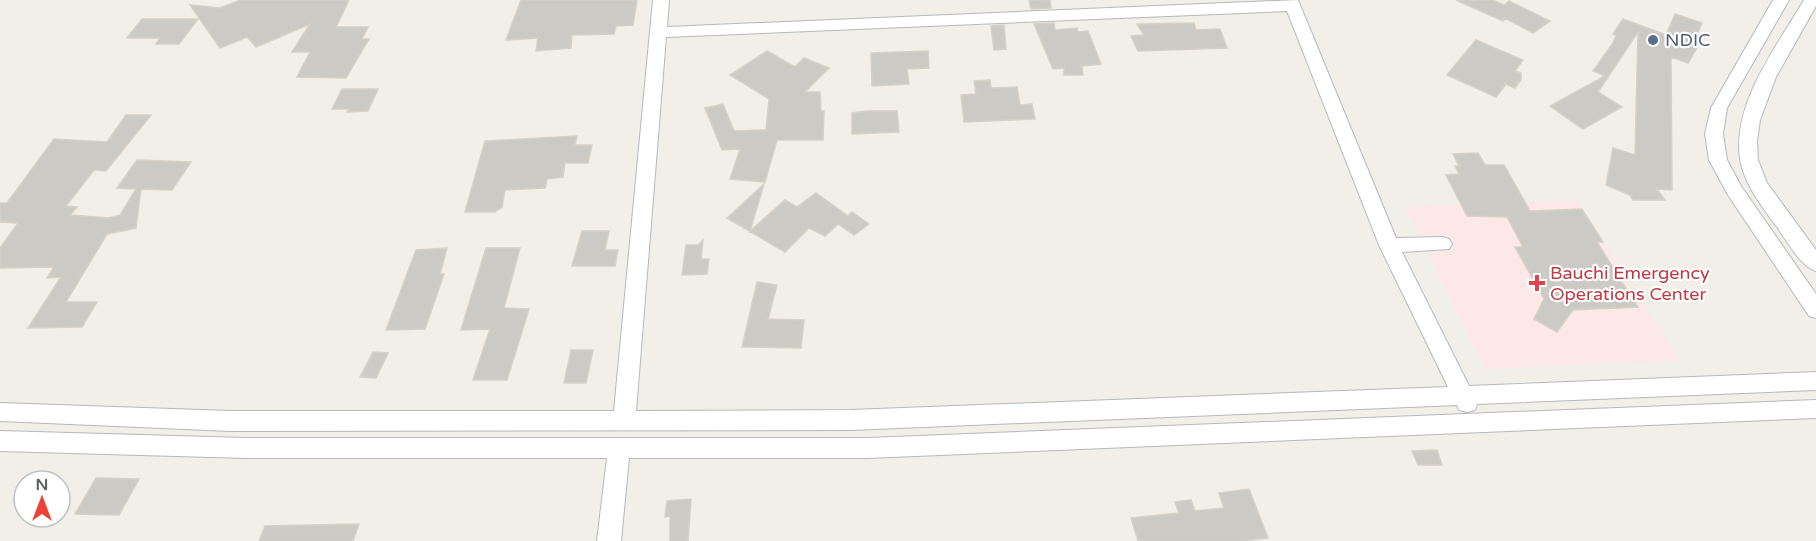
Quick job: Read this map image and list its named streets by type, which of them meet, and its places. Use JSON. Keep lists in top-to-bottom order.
{
  "places": {
    "other": ["NDIC"],
    "health": ["Bauchi Emergency Operations Center"]
  },
  "north": "top"
}
